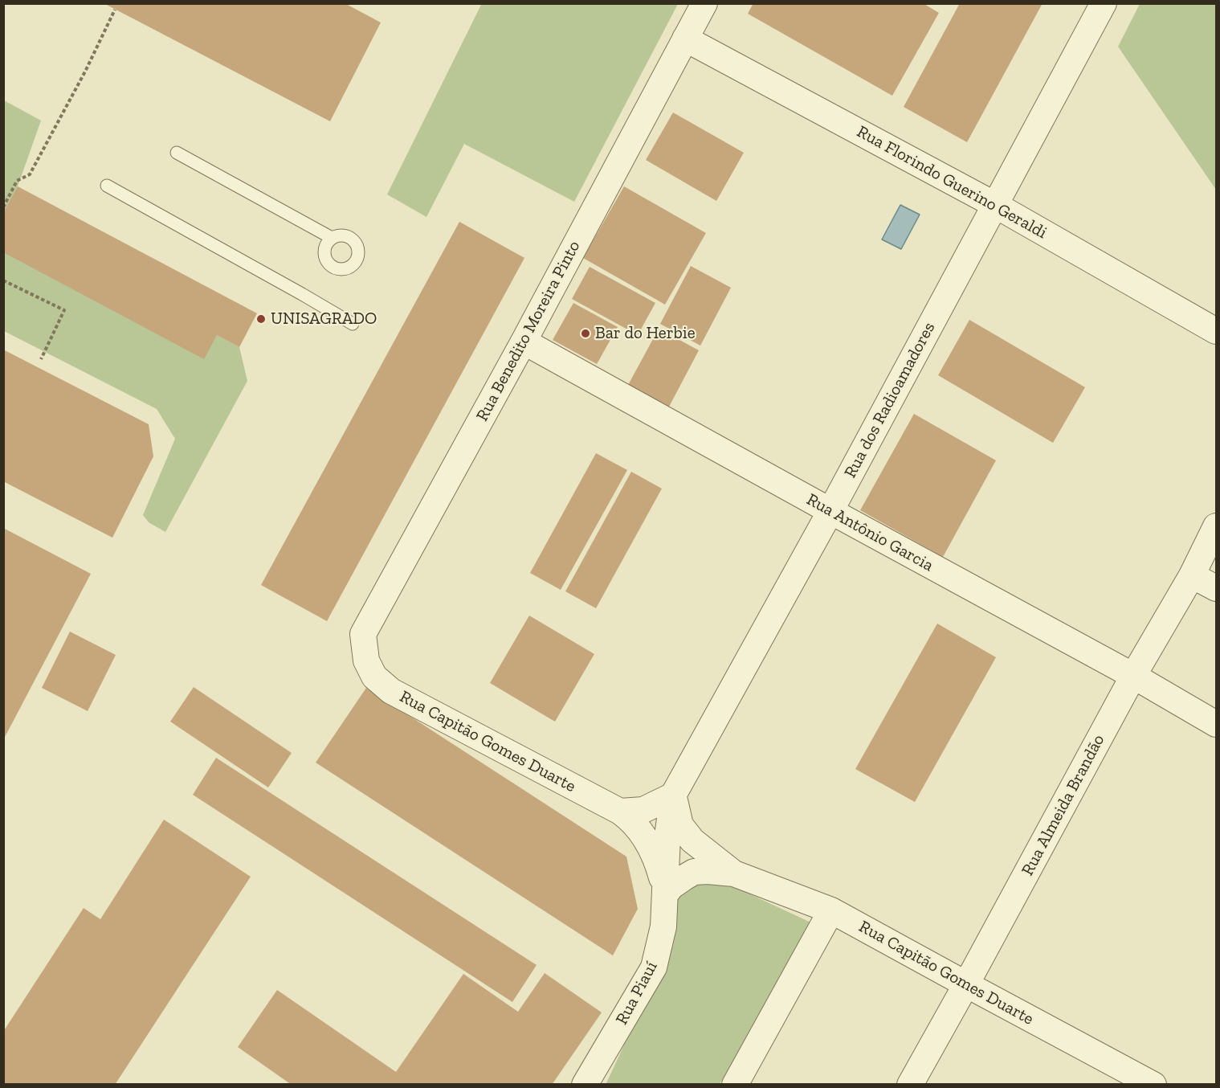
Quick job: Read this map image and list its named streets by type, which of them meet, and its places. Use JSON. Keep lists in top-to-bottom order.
{
  "streets": {
    "street": [
      "Rua Florindo Guerino Geraldi",
      "Rua Benedito Moreira Pinto",
      "Rua dos Radioamadores",
      "Rua Antônio Garcia",
      "Rua Capitão Gomes Duarte",
      "Rua Almeida Brandão",
      "Rua Piauí"
    ]
  },
  "crossings": [
    ["Rua Florindo Guerino Geraldi", "Rua Benedito Moreira Pinto"],
    ["Rua Florindo Guerino Geraldi", "Rua dos Radioamadores"],
    ["Rua Benedito Moreira Pinto", "Rua Antônio Garcia"],
    ["Rua Benedito Moreira Pinto", "Rua Capitão Gomes Duarte"],
    ["Rua dos Radioamadores", "Rua Antônio Garcia"],
    ["Rua dos Radioamadores", "Rua Piauí"],
    ["Rua Antônio Garcia", "Rua Almeida Brandão"],
    ["Rua Capitão Gomes Duarte", "Rua Almeida Brandão"],
    ["Rua Capitão Gomes Duarte", "Rua Piauí"]
  ],
  "places": ["UNISAGRADO", "Bar do Herbie"]
}
